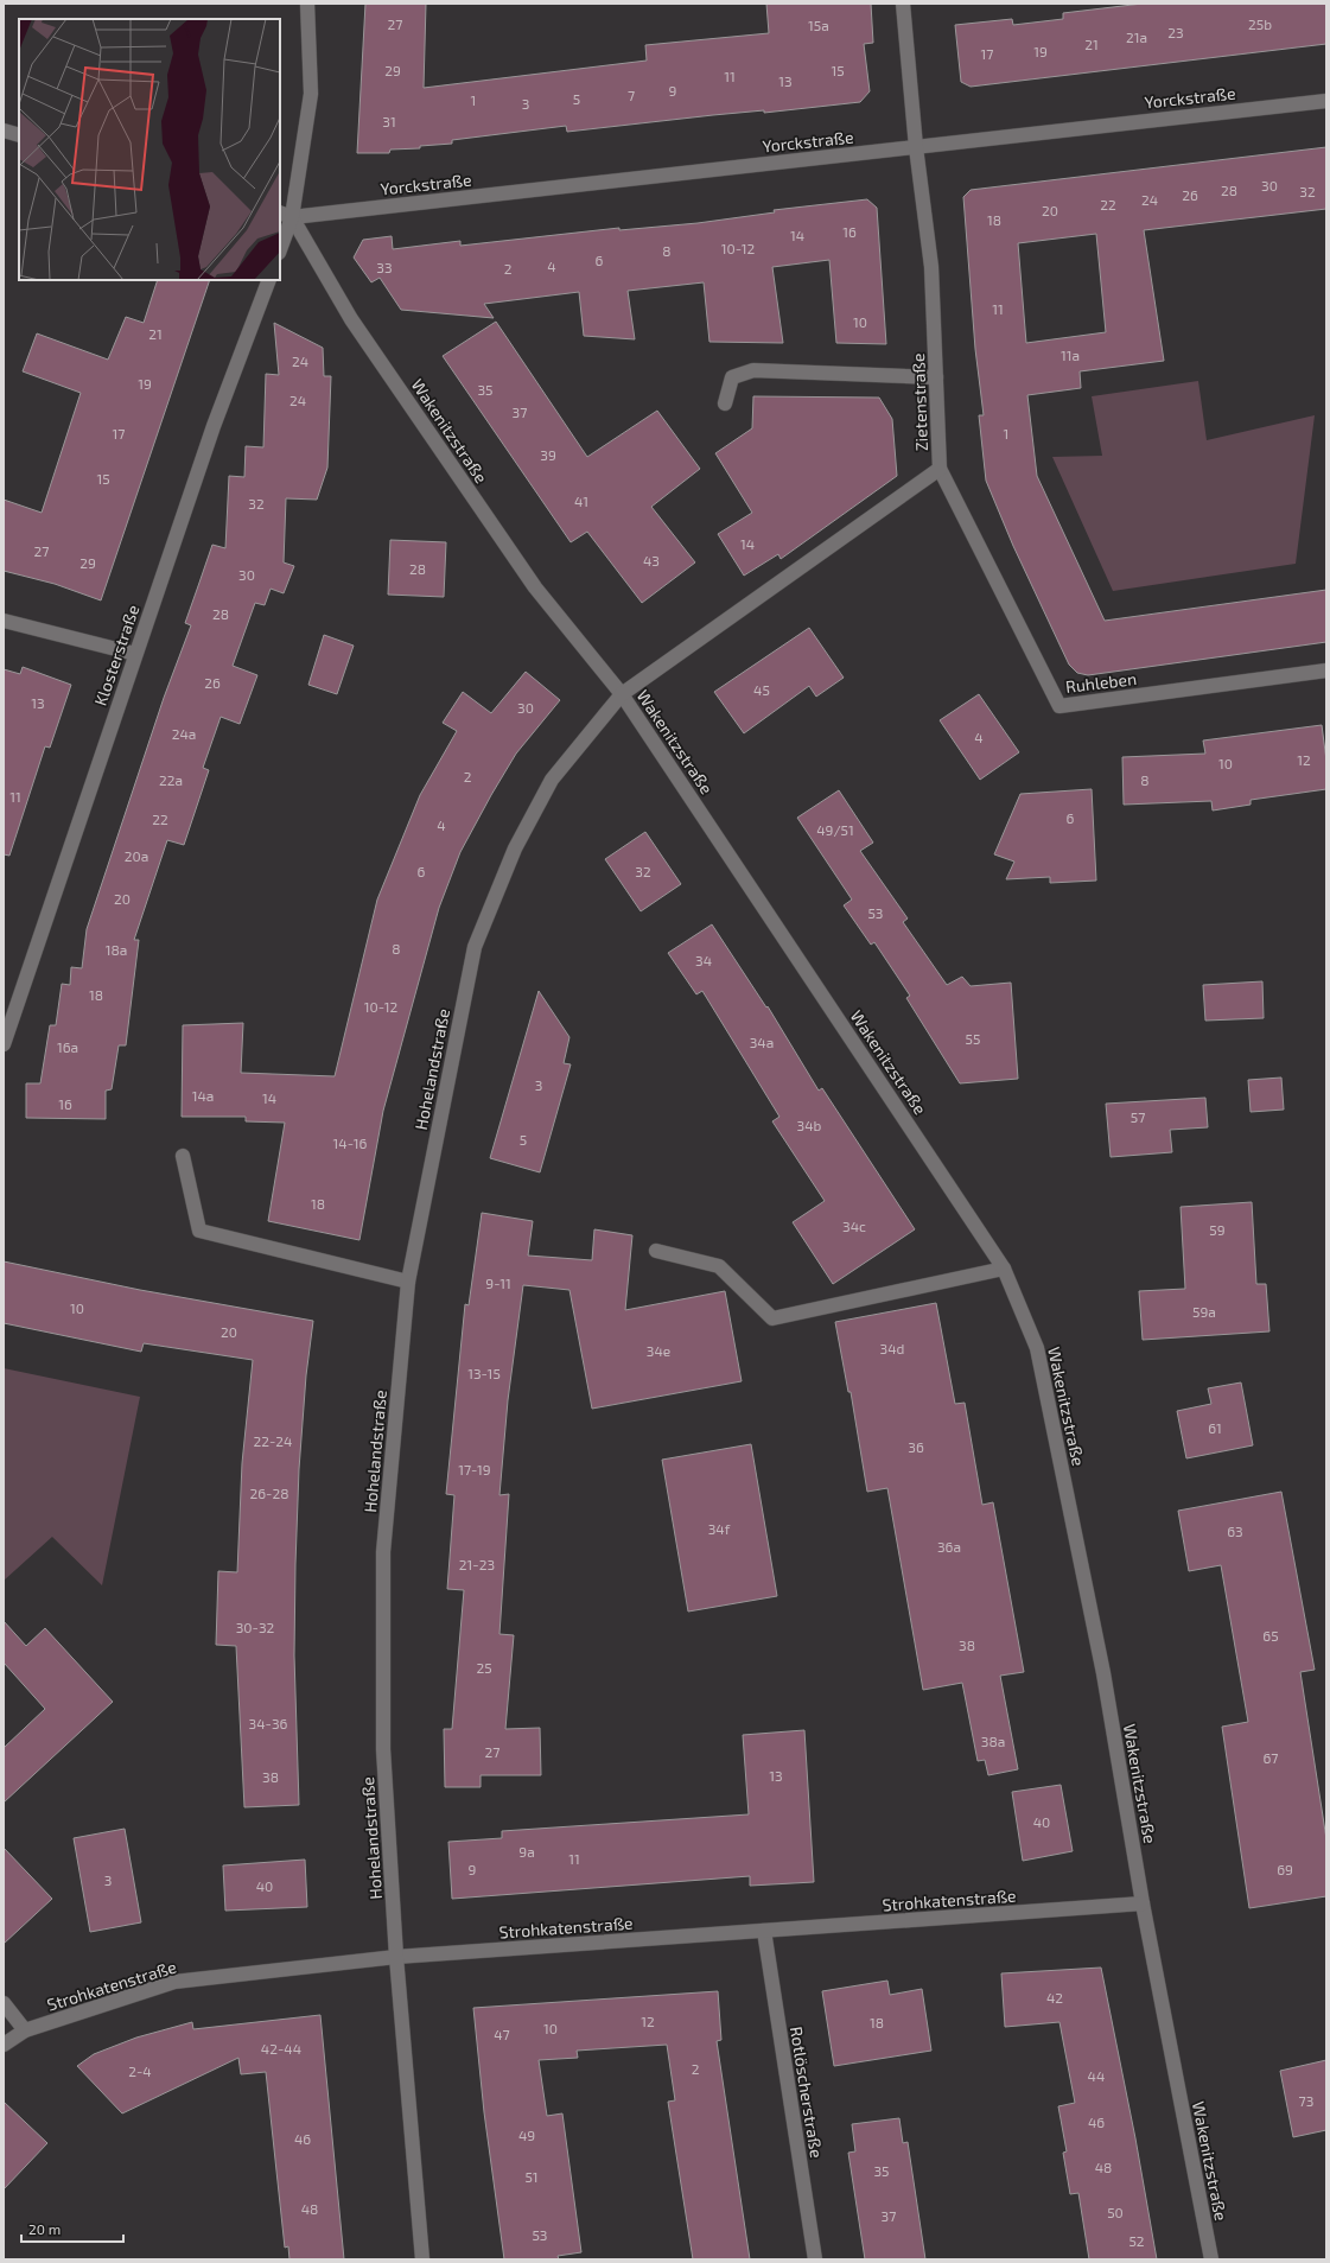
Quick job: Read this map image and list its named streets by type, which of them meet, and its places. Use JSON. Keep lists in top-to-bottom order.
{
  "streets": {
    "street": [
      "Yorckstraße",
      "Zietenstraße",
      "Wakenitzstraße",
      "Klosterstraße",
      "Ruhleben",
      "Hohelandstraße",
      "Strohkatenstraße",
      "Rotlöscherstraße"
    ]
  },
  "crossings": [
    ["Yorckstraße", "Zietenstraße"],
    ["Yorckstraße", "Wakenitzstraße"],
    ["Zietenstraße", "Wakenitzstraße"],
    ["Zietenstraße", "Ruhleben"],
    ["Zietenstraße", "Hohelandstraße"],
    ["Wakenitzstraße", "Hohelandstraße"],
    ["Wakenitzstraße", "Strohkatenstraße"],
    ["Hohelandstraße", "Strohkatenstraße"],
    ["Strohkatenstraße", "Rotlöscherstraße"]
  ],
  "house_numbers": [
    "27",
    "25b",
    "15a",
    "23",
    "21a",
    "21",
    "19",
    "17",
    "29",
    "15",
    "11",
    "13",
    "9",
    "7",
    "5",
    "1",
    "3",
    "31",
    "30",
    "28",
    "32",
    "26",
    "24",
    "22",
    "20",
    "18",
    "16",
    "14",
    "10-12",
    "8",
    "6",
    "4",
    "33",
    "2",
    "11",
    "10",
    "21",
    "11a",
    "24",
    "19",
    "35",
    "24",
    "37",
    "17",
    "1",
    "39",
    "15",
    "41",
    "32",
    "14",
    "27",
    "43",
    "29",
    "28",
    "30",
    "28",
    "26",
    "45",
    "13",
    "30",
    "24a",
    "4",
    "12",
    "10",
    "2",
    "22a",
    "8",
    "11",
    "6",
    "22",
    "4",
    "49/51",
    "20a",
    "6",
    "32",
    "20",
    "53",
    "8",
    "18a",
    "34",
    "18",
    "10-12",
    "55",
    "34a",
    "16a",
    "3",
    "14a",
    "14",
    "16",
    "57",
    "34b",
    "5",
    "14-16",
    "18",
    "34c",
    "59",
    "9-11",
    "10",
    "59a",
    "20",
    "34d",
    "34e",
    "13-15",
    "61",
    "22-24",
    "36",
    "17-19",
    "26-28",
    "34f",
    "63",
    "36a",
    "21-23",
    "30-32",
    "65",
    "38",
    "25",
    "34-36",
    "38a",
    "27",
    "67",
    "13",
    "38",
    "40",
    "9a",
    "11",
    "9",
    "69",
    "3",
    "40",
    "42",
    "12",
    "18",
    "10",
    "47",
    "42-44",
    "2",
    "2-4",
    "44",
    "73",
    "46",
    "49",
    "46",
    "48",
    "35",
    "51",
    "48",
    "50",
    "37",
    "53",
    "52"
  ],
  "scale_bar": "20 m"
}
